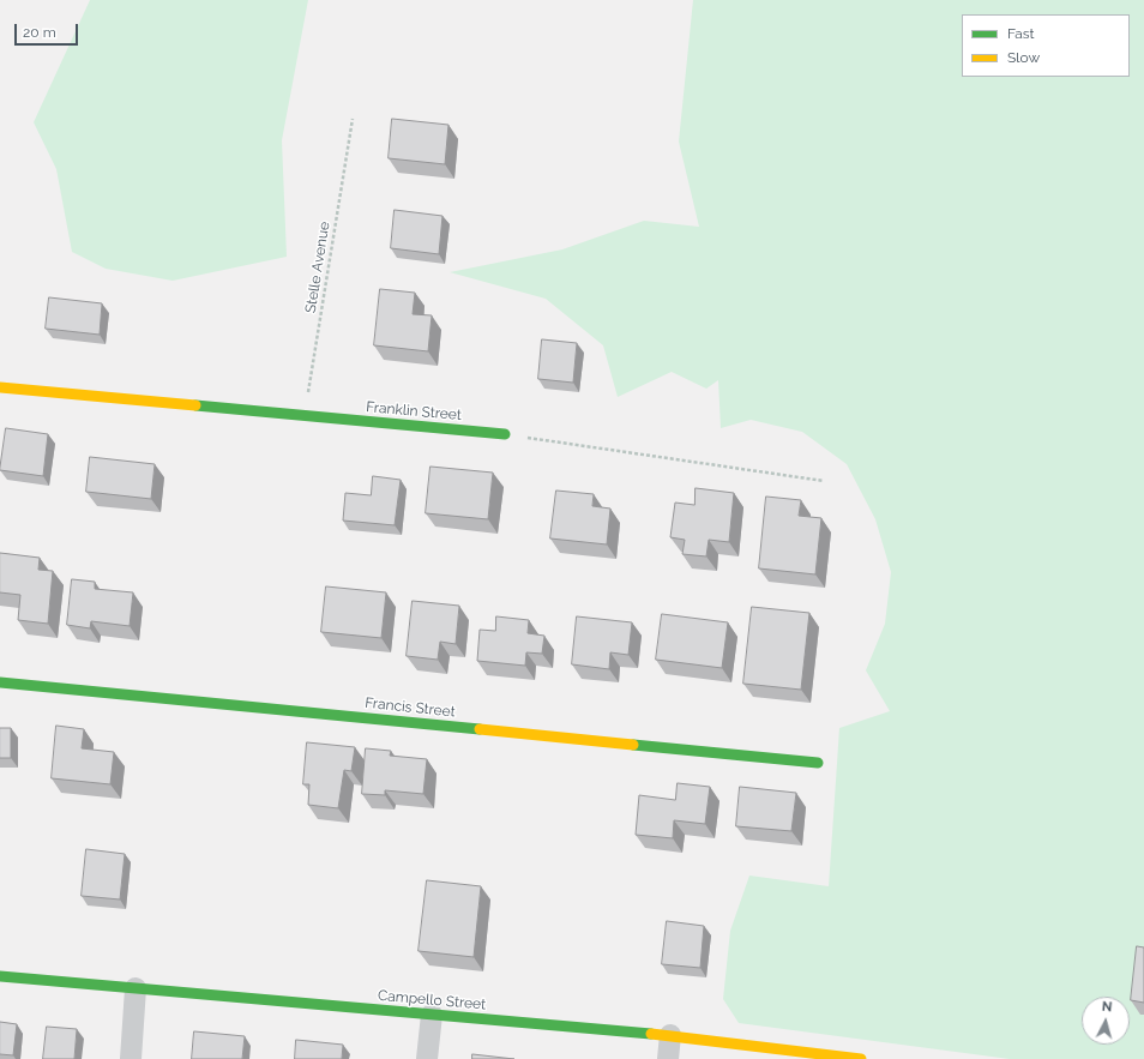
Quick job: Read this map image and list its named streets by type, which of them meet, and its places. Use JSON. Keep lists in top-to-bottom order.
{
  "streets": {
    "street": ["Franklin Street", "Francis Street", "Campello Street"],
    "path": ["Stelle Avenue"]
  },
  "crossings": [
    ["Stelle Avenue", "Franklin Street"]
  ],
  "legend": ["Fast", "Slow"],
  "scale_bar": "20 m",
  "north": "top"
}
